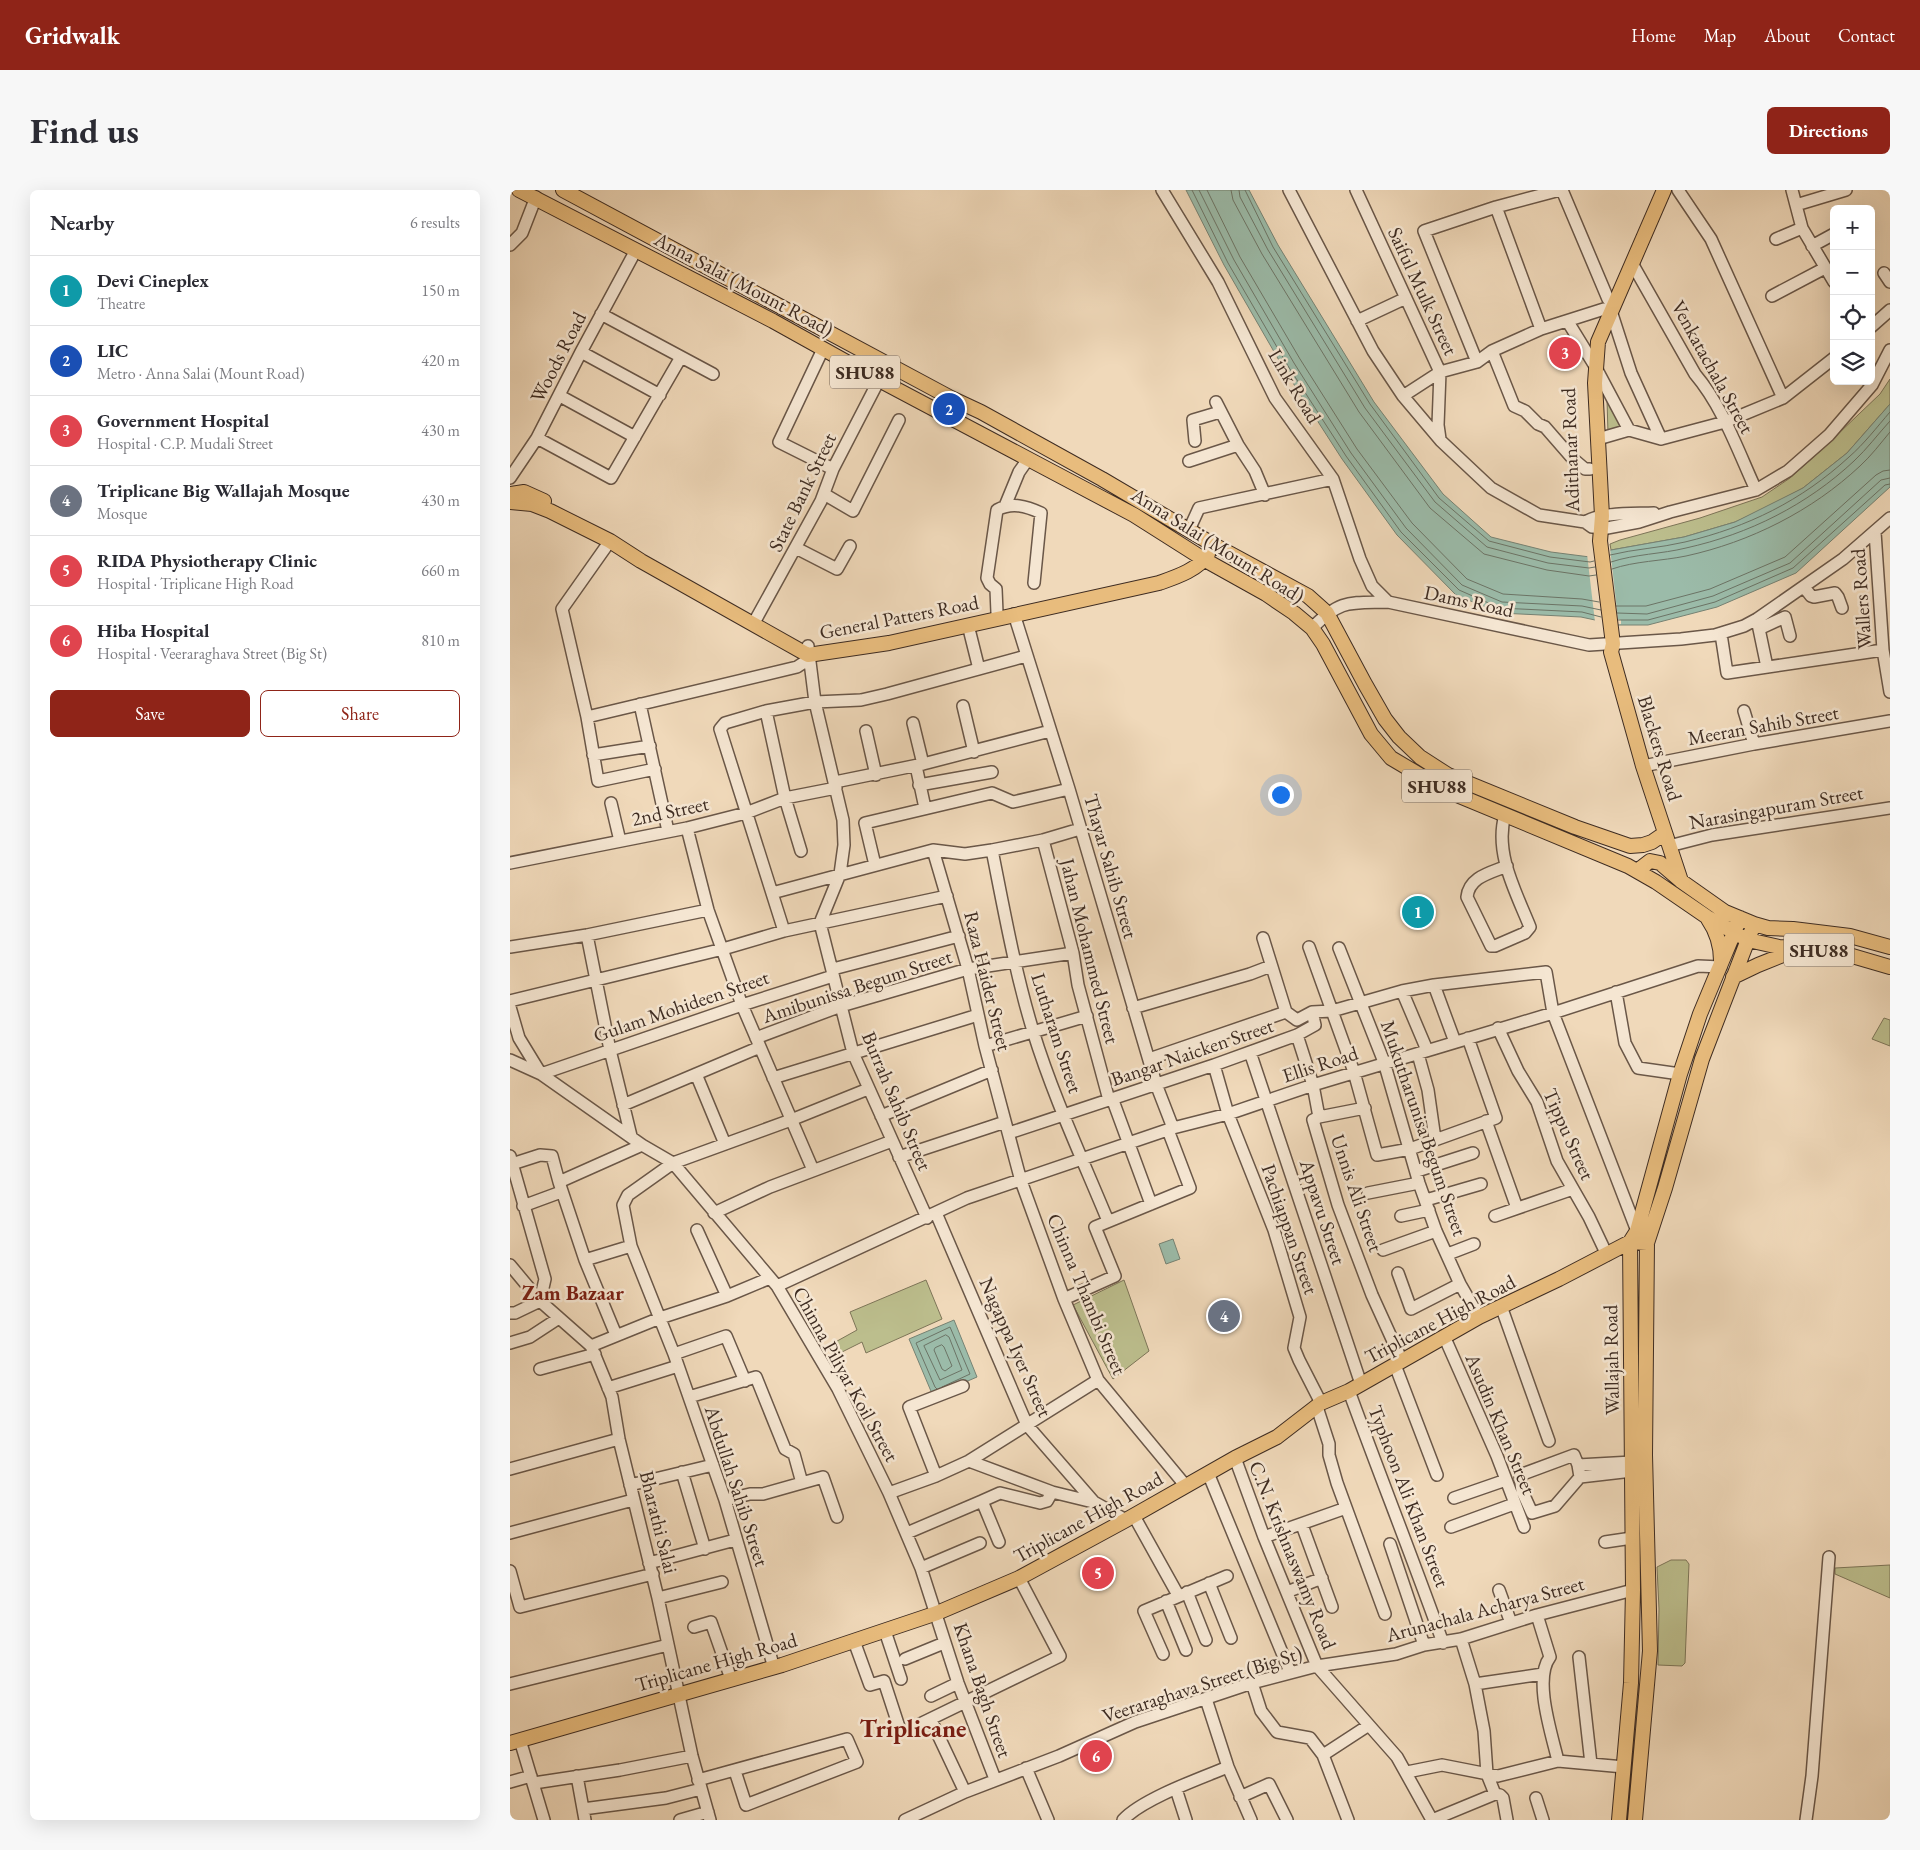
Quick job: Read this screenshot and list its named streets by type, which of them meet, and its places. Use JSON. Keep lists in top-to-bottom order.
{
  "streets": {
    "main road": [
      "Anna Salai (Mount Road)",
      "SHU88",
      "Adithanar Road",
      "General Patters Road",
      "Blackers Road",
      "Triplicane High Road",
      "Wallajah Road"
    ],
    "street": [
      "Saiful Mulk Street",
      "Woods Road",
      "Venkatachala Street",
      "Link Road",
      "State Bank Street",
      "Wallers Road",
      "Dams Road",
      "Meeran Sahib Street",
      "Narasingapuram Street",
      "2nd Street",
      "Thayar Sahib Street",
      "Jahan Mohammed Street",
      "Raza Haider Street",
      "Amibunissa Begum Street",
      "Gulam Mohideen Street",
      "Lutharam Street",
      "Bangar Naicken Street",
      "Ellis Road",
      "Burrah Sahib Street",
      "Mukutharunisa Begum Street",
      "Tippu Street",
      "Unnis Ali Street",
      "Appavu Street",
      "Pachiappan Street",
      "Chinna Thambi Street",
      "Nagappa Iyer Street",
      "Chinna Piliyar Koil Street",
      "Asudin Khan Street",
      "Abdullah Sahib Street",
      "Typhoon Ali Khan Street",
      "Bharathi Salai",
      "C.N. Krishnaswamy Road",
      "Arunachala Acharya Street",
      "Veeraraghava Street (Big St)",
      "Khana Bagh Street"
    ]
  },
  "crossings": [
    ["Anna Salai (Mount Road)", "Woods Road"],
    ["Anna Salai (Mount Road)", "State Bank Street"],
    ["Anna Salai (Mount Road)", "Dams Road"],
    ["Anna Salai (Mount Road)", "General Patters Road"],
    ["Anna Salai (Mount Road)", "Wallajah Road"],
    ["Venkatachala Street", "Adithanar Road"],
    ["SHU88", "Blackers Road"],
    ["SHU88", "Wallajah Road"],
    ["Link Road", "Dams Road"],
    ["Adithanar Road", "Blackers Road"],
    ["State Bank Street", "General Patters Road"],
    ["Dams Road", "Blackers Road"],
    ["General Patters Road", "Thayar Sahib Street"],
    ["Meeran Sahib Street", "Blackers Road"],
    ["Blackers Road", "Narasingapuram Street"],
    ["2nd Street", "Thayar Sahib Street"],
    ["Thayar Sahib Street", "Jahan Mohammed Street"],
    ["Thayar Sahib Street", "Bangar Naicken Street"],
    ["Thayar Sahib Street", "Ellis Road"],
    ["Jahan Mohammed Street", "Amibunissa Begum Street"],
    ["Jahan Mohammed Street", "Bangar Naicken Street"],
    ["Jahan Mohammed Street", "Ellis Road"],
    ["Raza Haider Street", "Amibunissa Begum Street"],
    ["Raza Haider Street", "Gulam Mohideen Street"],
    ["Raza Haider Street", "Bangar Naicken Street"],
    ["Raza Haider Street", "Chinna Thambi Street"],
    ["Amibunissa Begum Street", "Lutharam Street"],
    ["Amibunissa Begum Street", "Burrah Sahib Street"],
    ["Gulam Mohideen Street", "Burrah Sahib Street"],
    ["Gulam Mohideen Street", "Chinna Piliyar Koil Street"],
    ["Lutharam Street", "Bangar Naicken Street"],
    ["Lutharam Street", "Ellis Road"],
    ["Bangar Naicken Street", "Unnis Ali Street"],
    ["Bangar Naicken Street", "Appavu Street"],
    ["Bangar Naicken Street", "Pachiappan Street"],
    ["Bangar Naicken Street", "Chinna Thambi Street"],
    ["Ellis Road", "Burrah Sahib Street"],
    ["Ellis Road", "Mukutharunisa Begum Street"],
    ["Ellis Road", "Tippu Street"],
    ["Ellis Road", "Unnis Ali Street"],
    ["Ellis Road", "Appavu Street"],
    ["Ellis Road", "Pachiappan Street"],
    ["Ellis Road", "Chinna Thambi Street"],
    ["Ellis Road", "Nagappa Iyer Street"],
    ["Ellis Road", "Wallajah Road"],
    ["Ellis Road", "Chinna Piliyar Koil Street"],
    ["Ellis Road", "Abdullah Sahib Street"],
    ["Ellis Road", "Bharathi Salai"],
    ["Burrah Sahib Street", "Nagappa Iyer Street"],
    ["Burrah Sahib Street", "Abdullah Sahib Street"],
    ["Mukutharunisa Begum Street", "Triplicane High Road"],
    ["Tippu Street", "Triplicane High Road"],
    ["Unnis Ali Street", "Triplicane High Road"],
    ["Appavu Street", "Triplicane High Road"],
    ["Appavu Street", "Typhoon Ali Khan Street"],
    ["Pachiappan Street", "Triplicane High Road"],
    ["Chinna Thambi Street", "Triplicane High Road"],
    ["Triplicane High Road", "Nagappa Iyer Street"],
    ["Triplicane High Road", "Wallajah Road"],
    ["Triplicane High Road", "Chinna Piliyar Koil Street"],
    ["Triplicane High Road", "Asudin Khan Street"],
    ["Triplicane High Road", "Abdullah Sahib Street"],
    ["Triplicane High Road", "Typhoon Ali Khan Street"],
    ["Triplicane High Road", "Bharathi Salai"],
    ["Triplicane High Road", "C.N. Krishnaswamy Road"],
    ["Triplicane High Road", "Khana Bagh Street"],
    ["Wallajah Road", "Arunachala Acharya Street"],
    ["Chinna Piliyar Koil Street", "Abdullah Sahib Street"],
    ["Chinna Piliyar Koil Street", "Khana Bagh Street"],
    ["Typhoon Ali Khan Street", "Arunachala Acharya Street"],
    ["C.N. Krishnaswamy Road", "Arunachala Acharya Street"],
    ["C.N. Krishnaswamy Road", "Veeraraghava Street (Big St)"],
    ["Arunachala Acharya Street", "Veeraraghava Street (Big St)"],
    ["Veeraraghava Street (Big St)", "Khana Bagh Street"]
  ],
  "districts": ["Zam Bazaar", "Triplicane"],
  "page": {
    "header": "Gridwalk",
    "nav": [
      "Home",
      "Map",
      "About",
      "Contact"
    ],
    "buttons": [
      "Directions",
      ["Save", "Share"]
    ],
    "title": "Find us",
    "heading": ["Nearby", "6 results"],
    "map_buttons": ["+", "−"],
    "list": [
      {
        "mark": "1",
        "name": "Devi Cineplex",
        "note": "Theatre",
        "value": "150 m"
      },
      {
        "mark": "2",
        "name": "LIC",
        "note": "Metro · Anna Salai (Mount Road)",
        "value": "420 m"
      },
      {
        "mark": "3",
        "name": "Government Hospital",
        "note": "Hospital · C.P. Mudali Street",
        "value": "430 m"
      },
      {
        "mark": "4",
        "name": "Triplicane Big Wallajah Mosque",
        "note": "Mosque",
        "value": "430 m"
      },
      {
        "mark": "5",
        "name": "RIDA Physiotherapy Clinic",
        "note": "Hospital · Triplicane High Road",
        "value": "660 m"
      },
      {
        "mark": "6",
        "name": "Hiba Hospital",
        "note": "Hospital · Veeraraghava Street (Big St)",
        "value": "810 m"
      }
    ],
    "pins": [
      "3",
      "2",
      "1",
      "4",
      "5",
      "6"
    ]
  }
}
